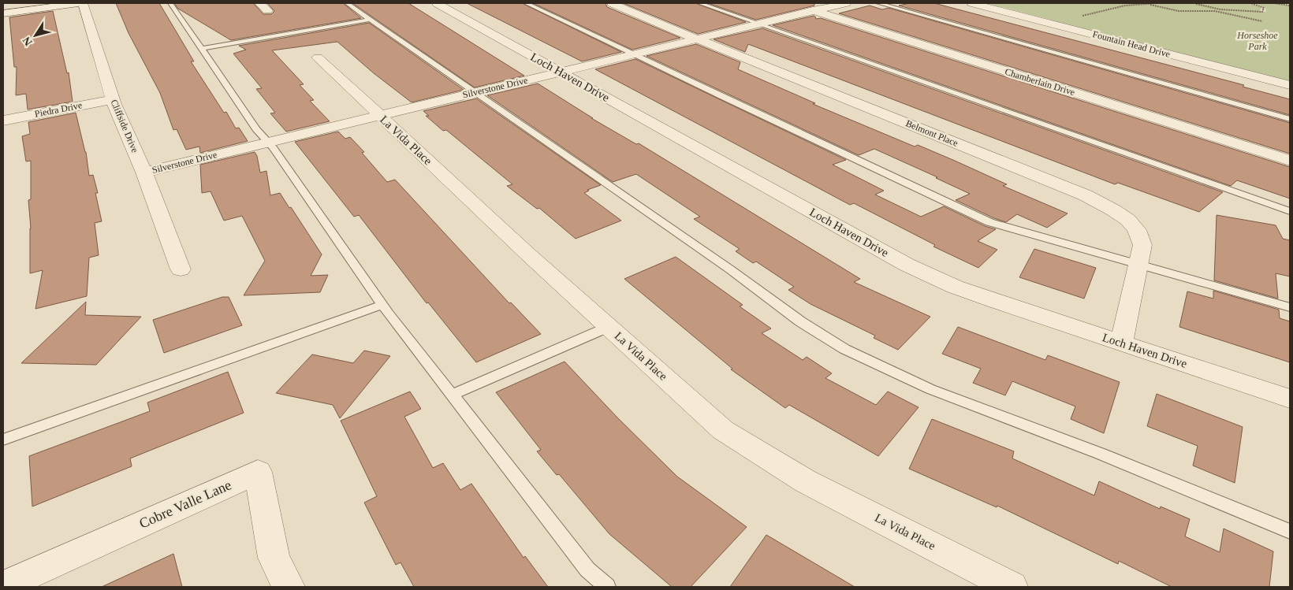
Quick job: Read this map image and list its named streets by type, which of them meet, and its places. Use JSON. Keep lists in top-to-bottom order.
{
  "streets": {
    "street": [
      "Fountain Head Drive",
      "Loch Haven Drive",
      "Chamberlain Drive",
      "Silverstone Drive",
      "Piedra Drive",
      "Cliffside Drive",
      "Belmont Place",
      "La Vida Place",
      "Cobre Valle Lane"
    ]
  },
  "crossings": [
    ["Loch Haven Drive", "Silverstone Drive"],
    ["Loch Haven Drive", "Belmont Place"],
    ["Chamberlain Drive", "Silverstone Drive"],
    ["Silverstone Drive", "Cliffside Drive"],
    ["Silverstone Drive", "Belmont Place"],
    ["Silverstone Drive", "La Vida Place"],
    ["Piedra Drive", "Cliffside Drive"]
  ],
  "parks": ["Horseshoe Park"],
  "north": "bottom left"
}
